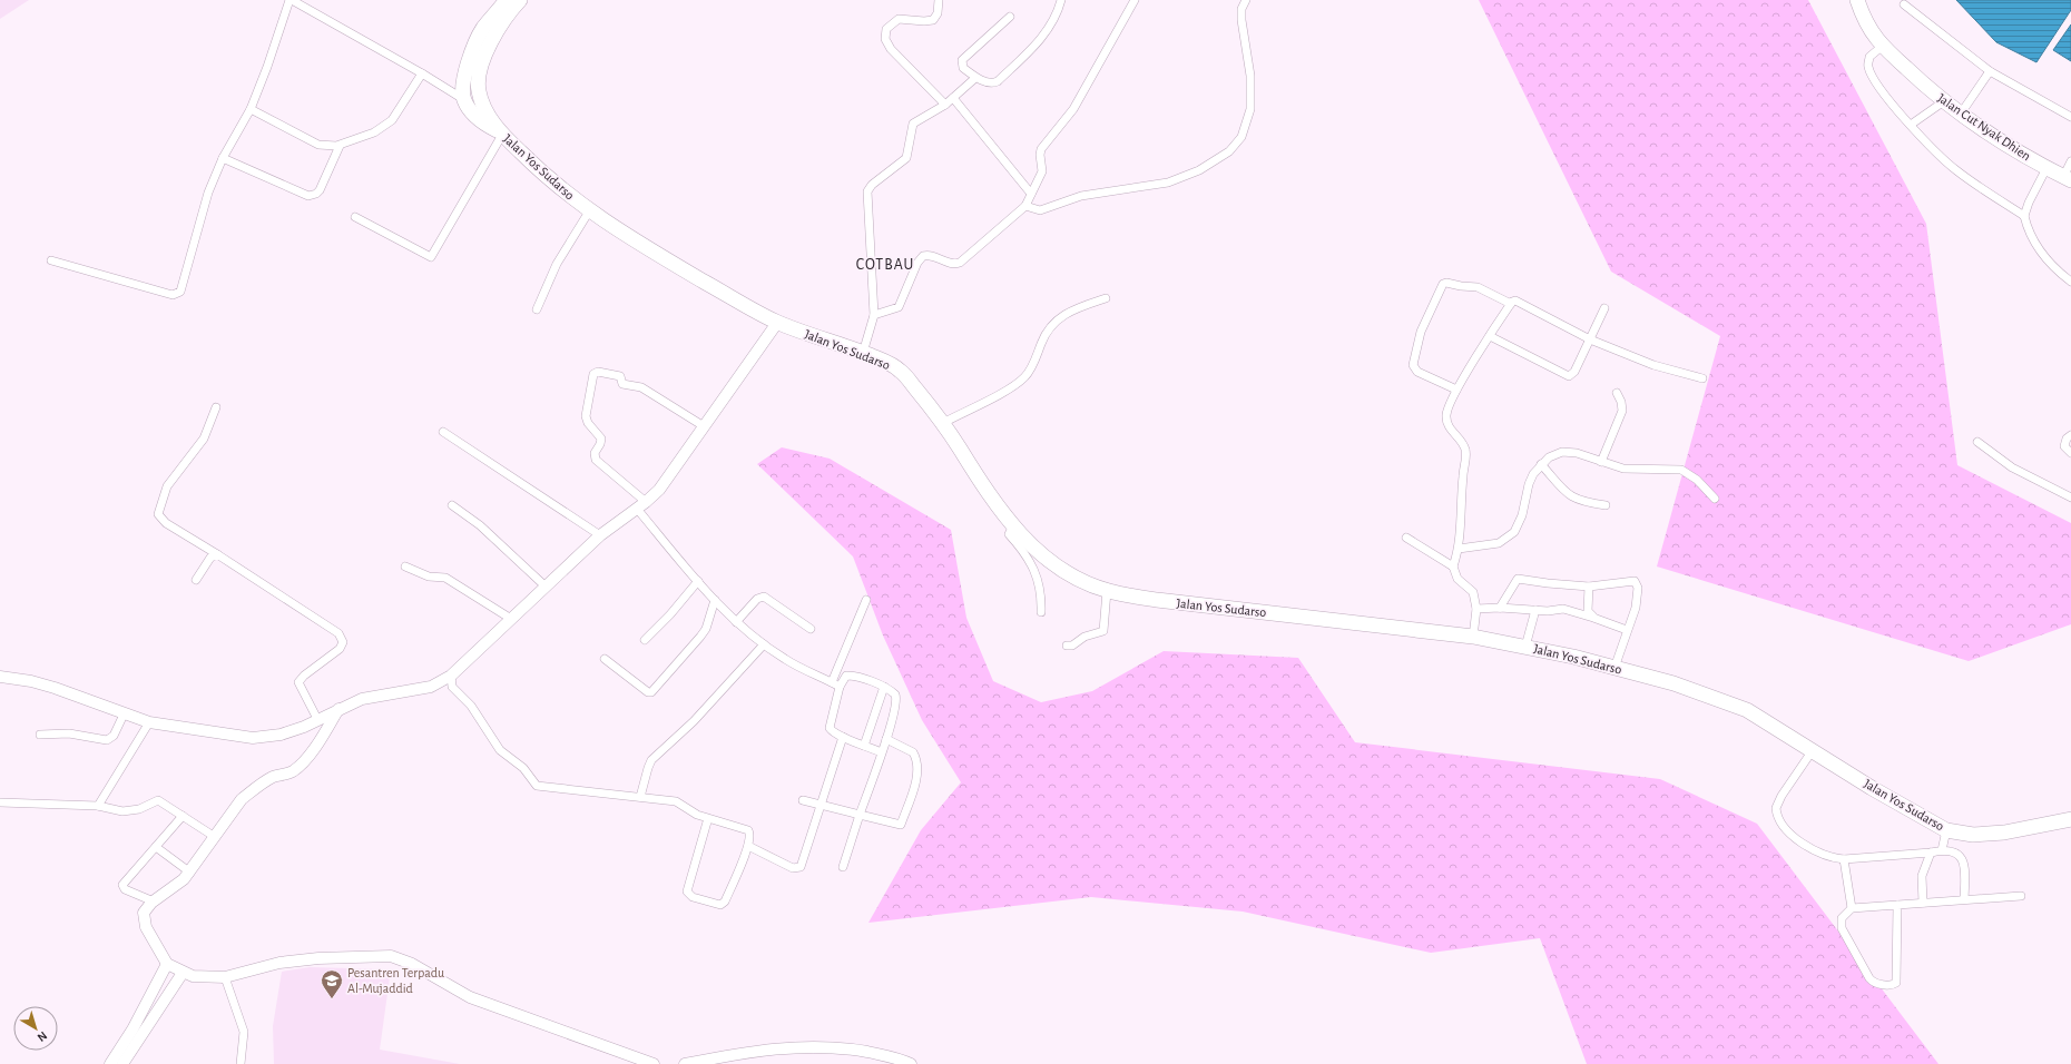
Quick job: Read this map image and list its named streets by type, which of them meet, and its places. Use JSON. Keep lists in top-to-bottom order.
{
  "streets": {
    "highway": ["Jalan Cut Nyak Dhien", "Jalan Yos Sudarso"]
  },
  "districts": ["COTBAU"],
  "places": {
    "school or university": ["Pesantren Terpadu Al-Mujaddid"]
  },
  "north": "bottom right"
}
